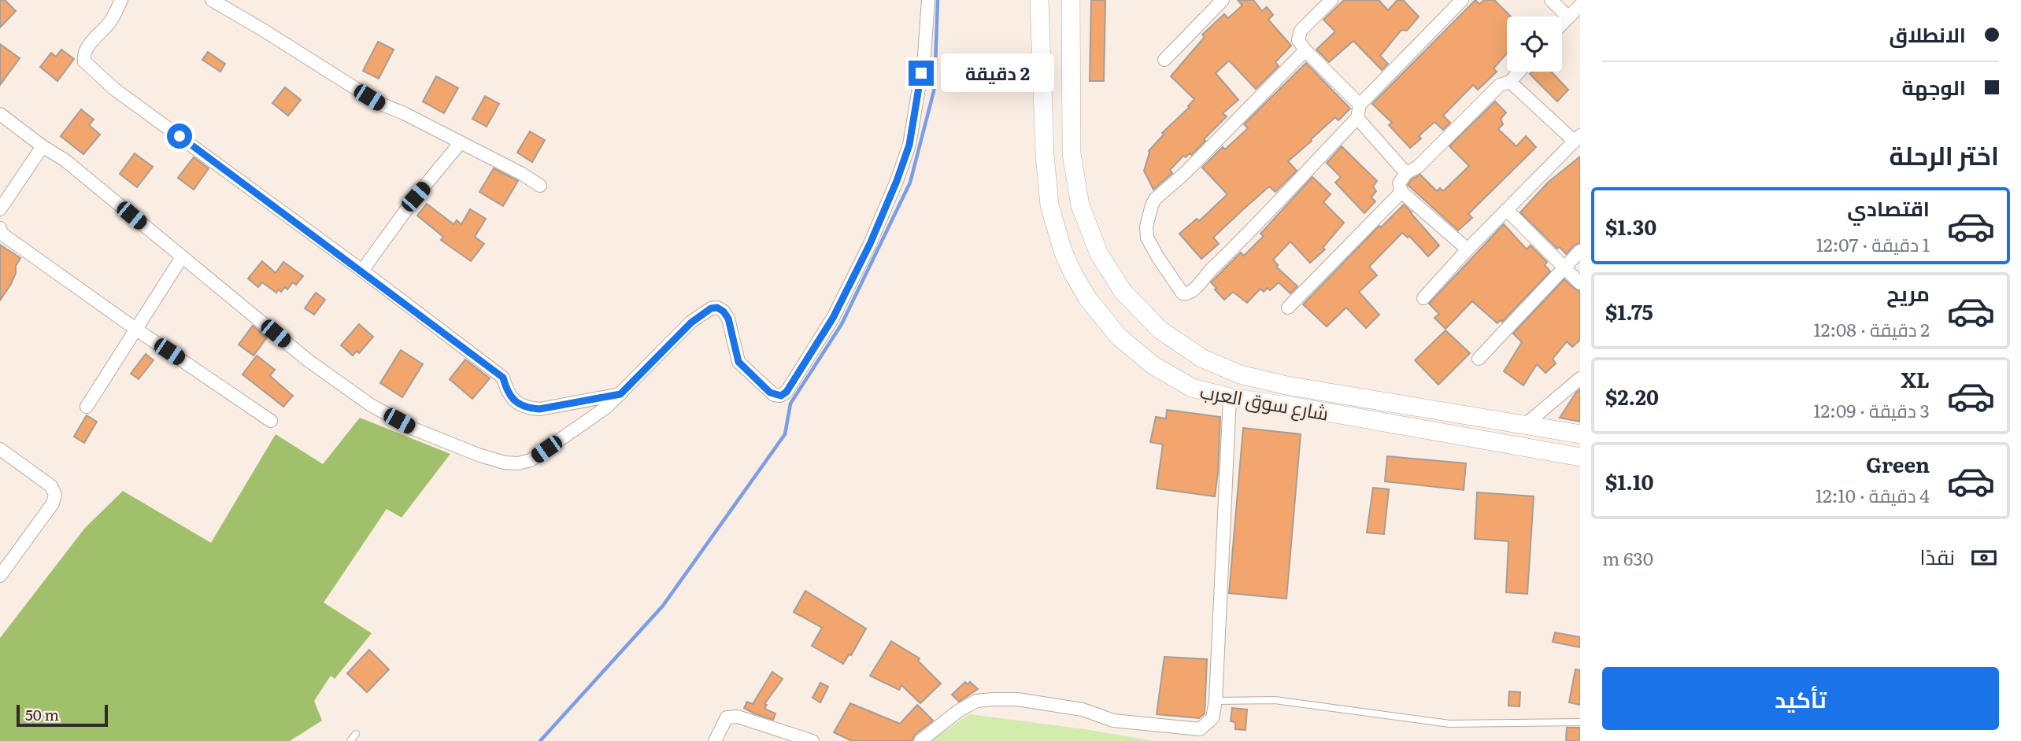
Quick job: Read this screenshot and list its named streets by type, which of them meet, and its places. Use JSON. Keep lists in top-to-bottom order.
{
  "streets": {
    "main road": ["شارع سوق العرب"]
  },
  "scale_bar": "50 m",
  "page": {
    "banner": ["الانطلاق", "الوجهة"],
    "bubble": "2 دقيقة",
    "heading": "اختر الرحلة",
    "list": [
      {
        "name": "اقتصادي",
        "note": "1 دقيقة · 12:07",
        "value": "$1.30"
      },
      {
        "name": "مريح",
        "note": "2 دقيقة · 12:08",
        "value": "$1.75"
      },
      {
        "name": "XL",
        "note": "3 دقيقة · 12:09",
        "value": "$2.20"
      },
      {
        "name": "Green",
        "note": "4 دقيقة · 12:10",
        "value": "$1.10"
      }
    ],
    "pay": ["نقدًا", "630 m"],
    "buttons": "تأكيد",
    "scale": "50 m"
  }
}
